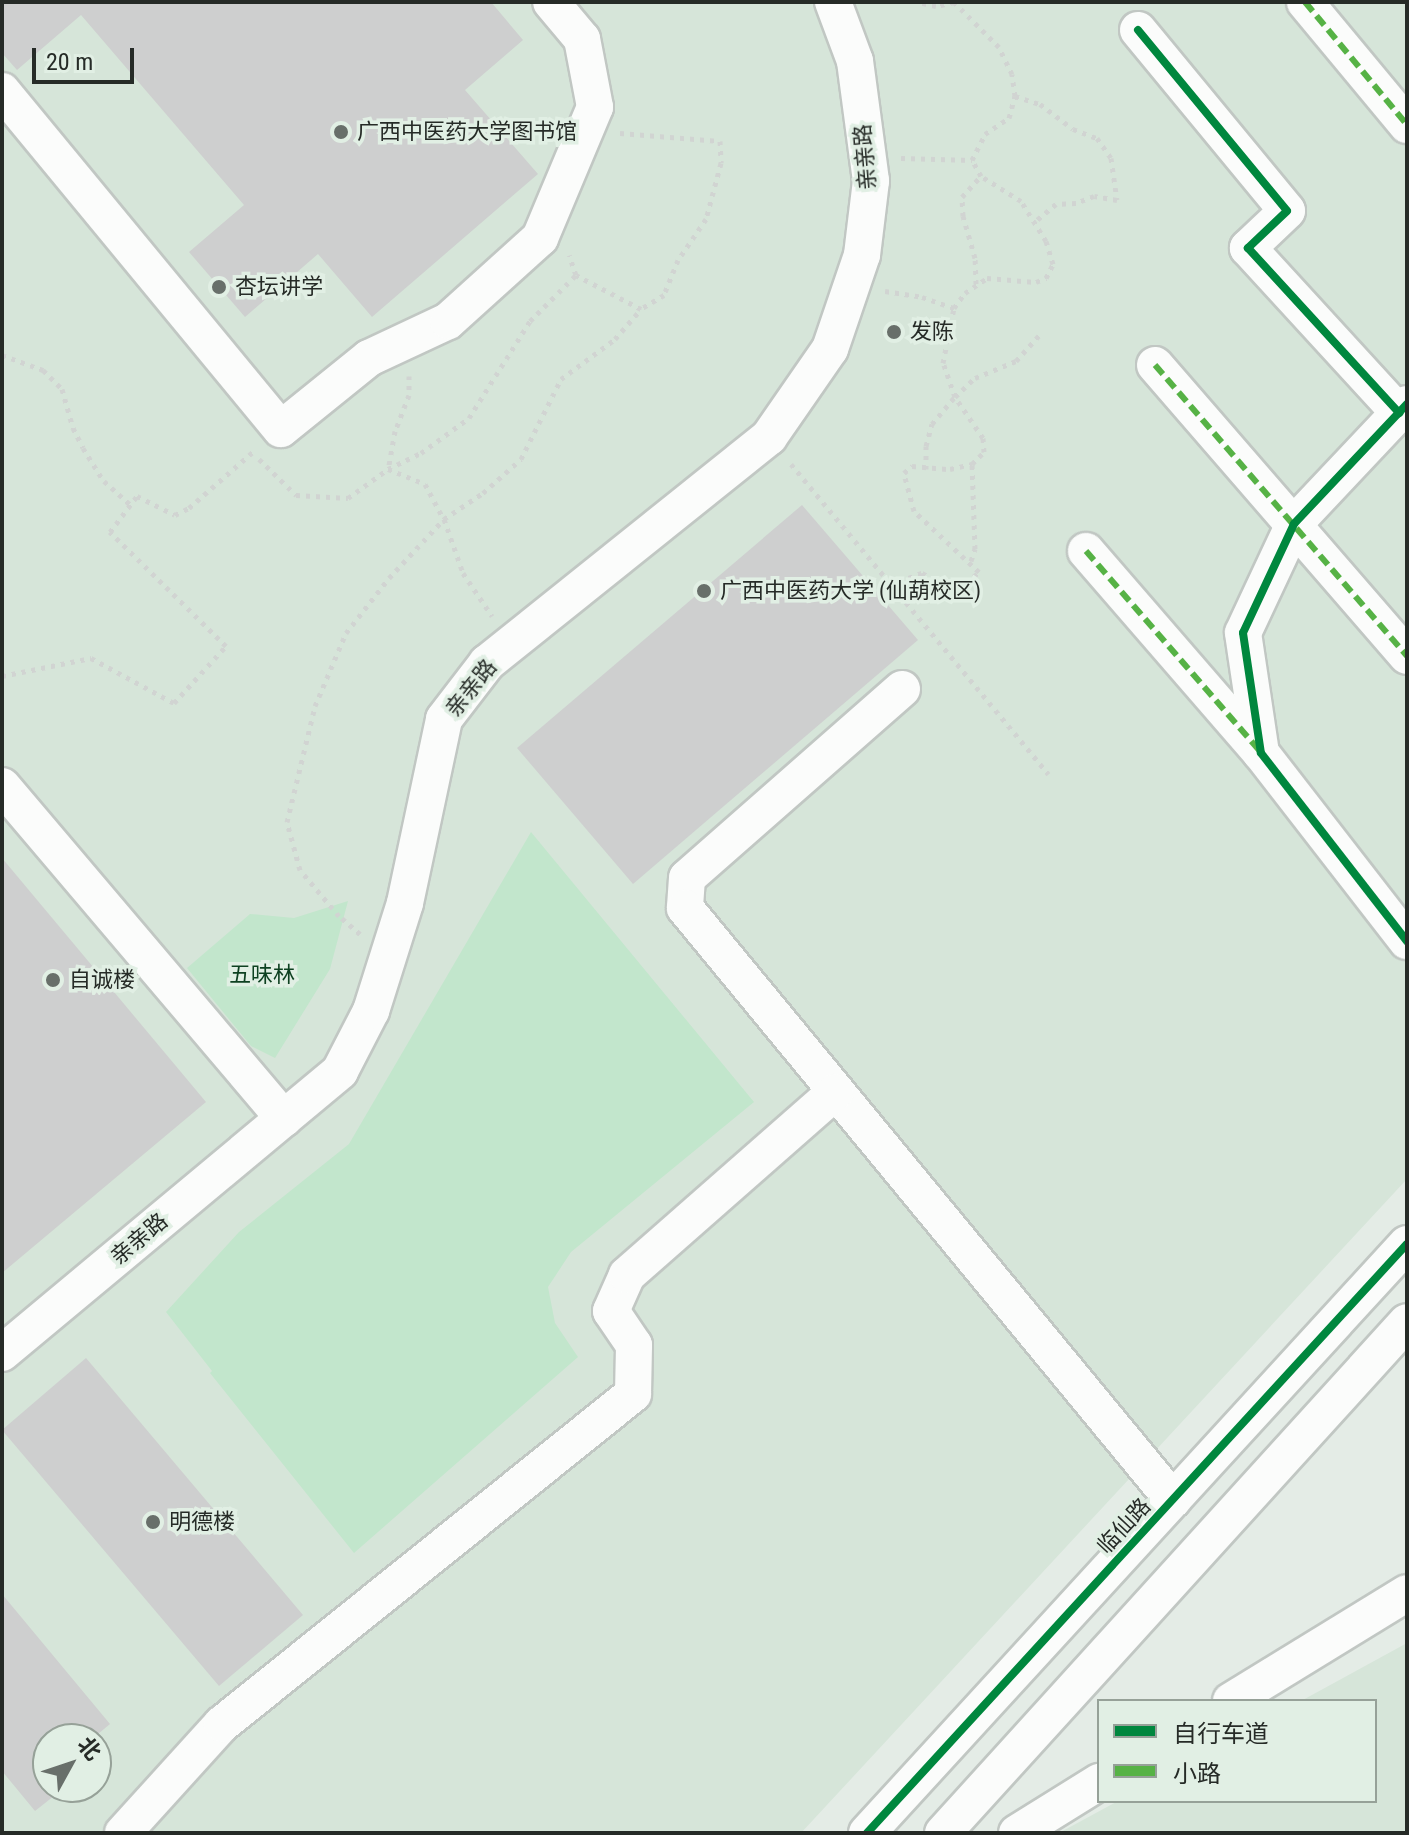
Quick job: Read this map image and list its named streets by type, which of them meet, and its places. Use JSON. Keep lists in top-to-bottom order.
{
  "streets": {
    "street": ["亲亲路", "临仙路"]
  },
  "parks": ["五味林"],
  "places": [
    "广西中医药大学图书馆",
    "杏坛讲学",
    "发陈",
    "广西中医药大学 (仙葫校区)",
    "自诚楼",
    "明德楼"
  ],
  "legend": ["自行车道", "小路"],
  "scale_bar": "20 m",
  "north": "top right"
}
